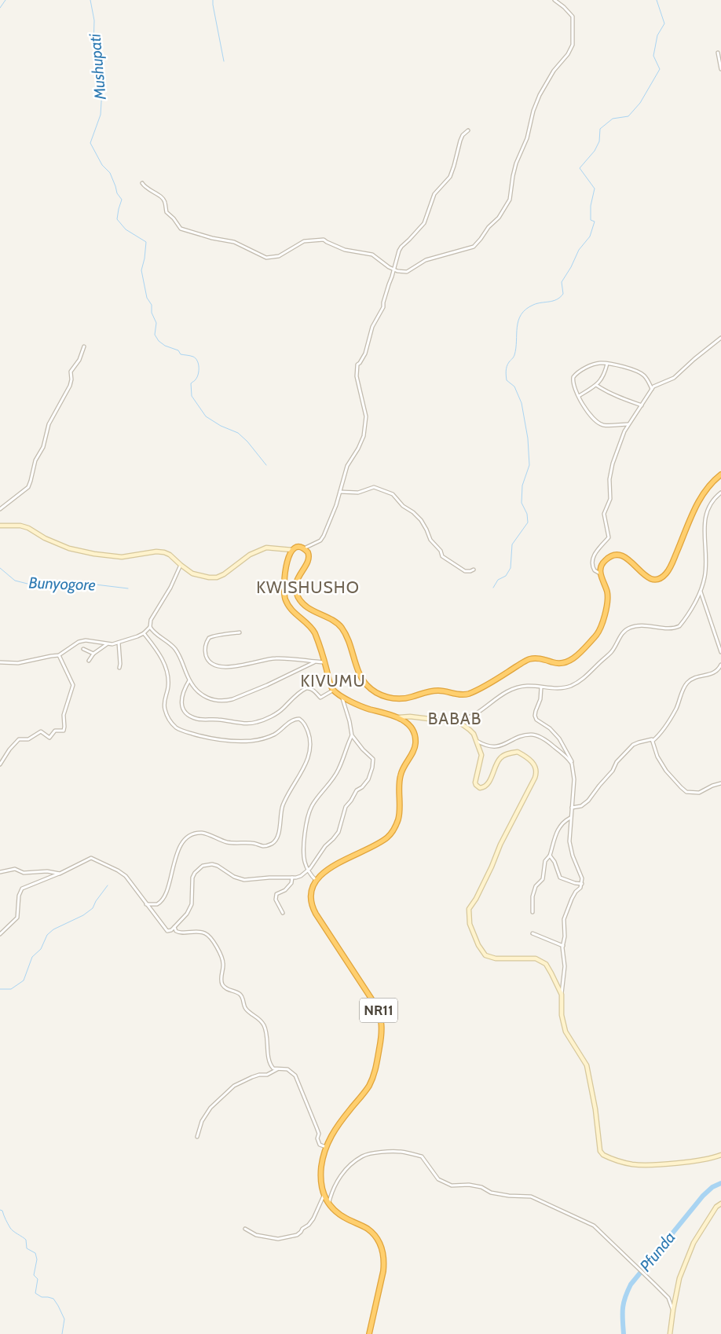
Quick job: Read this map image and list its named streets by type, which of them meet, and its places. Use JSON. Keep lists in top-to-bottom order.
{
  "streets": {
    "highway": ["NR11"]
  },
  "districts": ["KWISHUSHO", "KIVUMU", "BABAB"],
  "water": ["Mushupati", "Bunyogore", "Pfunda"]
}
